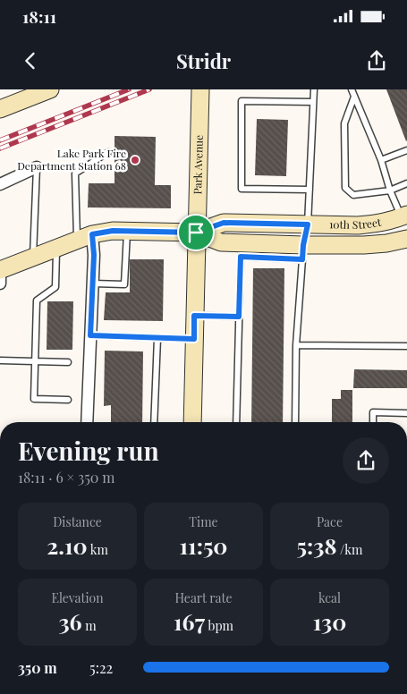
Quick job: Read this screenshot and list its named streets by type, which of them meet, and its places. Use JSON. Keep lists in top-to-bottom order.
{
  "streets": {
    "main road": ["Park Avenue", "10th Street"]
  },
  "crossings": [
    ["Park Avenue", "10th Street"]
  ],
  "places": ["Lake Park Fire Department Station 68"],
  "page": {
    "status": "18:11",
    "header": "Stridr",
    "heading": ["Evening run", "18:11 · 6 × 350 m"],
    "stats": [
      ["Distance", "2.10 km"],
      ["Time", "11:50"],
      ["Pace", "5:38 /km"],
      ["Elevation", "36 m"],
      ["Heart rate", "167 bpm"],
      ["kcal", "130"]
    ],
    "list": [
      {
        "name": "350 m",
        "note": "5:22"
      }
    ]
  }
}
